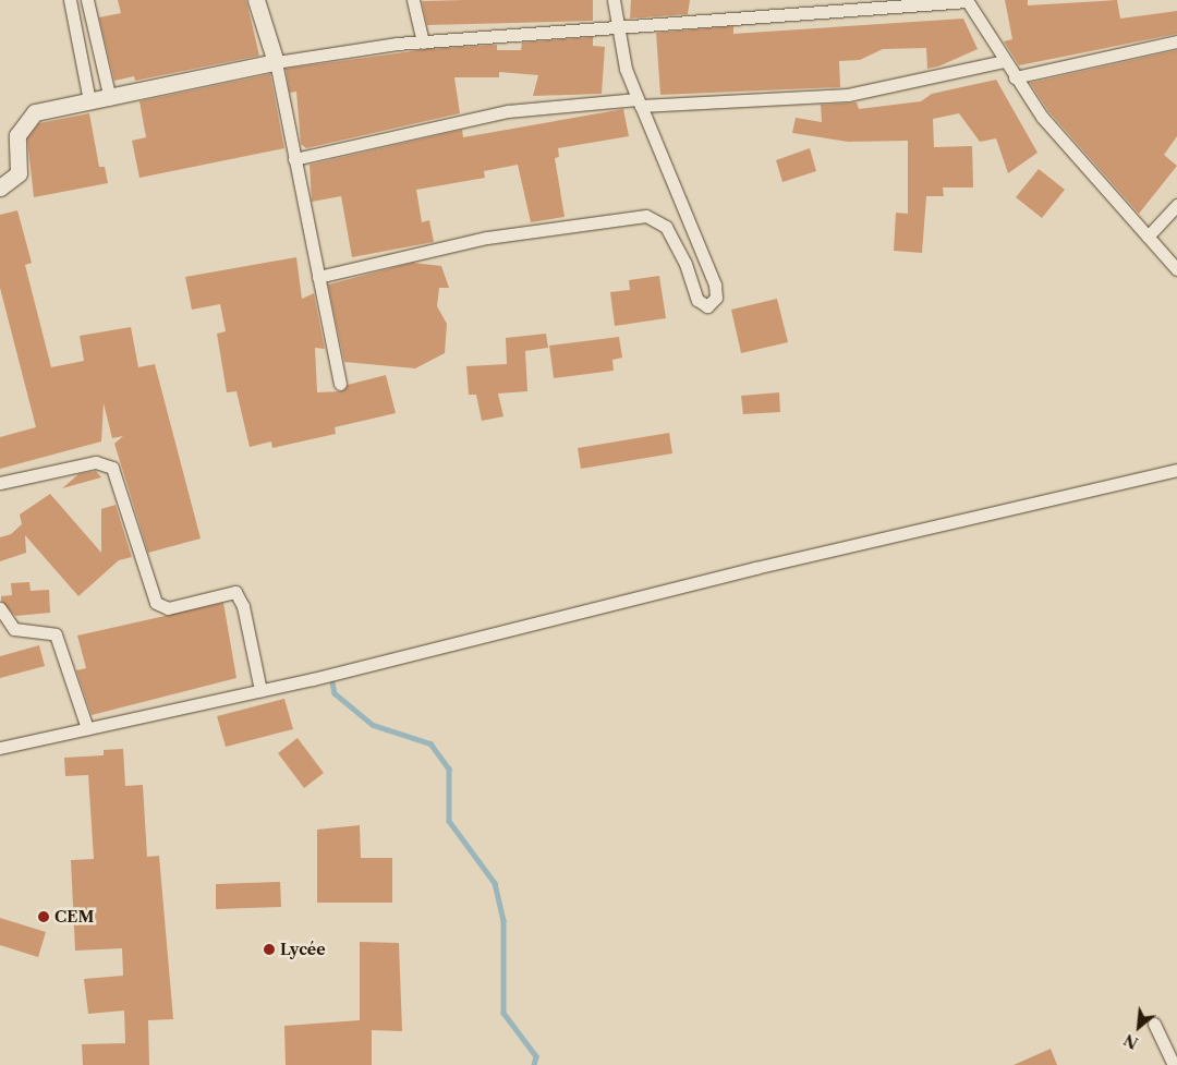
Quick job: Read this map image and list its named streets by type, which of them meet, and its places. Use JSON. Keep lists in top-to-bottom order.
{
  "places": ["CEM", "Lycée"],
  "north": "bottom left"
}
